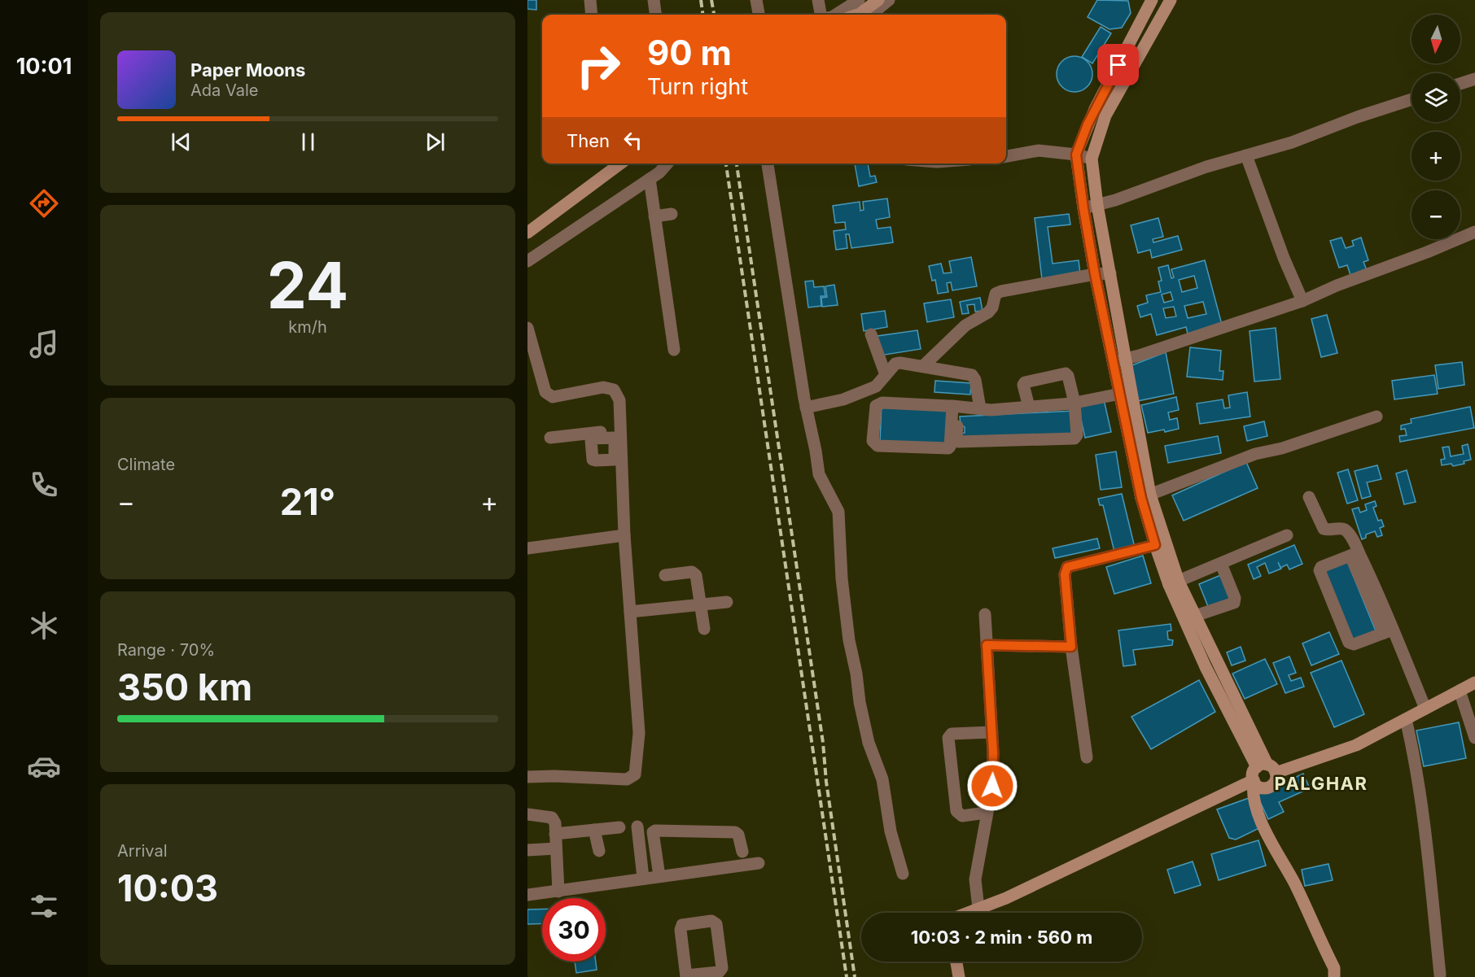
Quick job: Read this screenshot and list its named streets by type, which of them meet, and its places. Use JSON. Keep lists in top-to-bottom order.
{
  "districts": ["PALGHAR"],
  "north": "bottom",
  "page": {
    "tabs": "10:01",
    "map_buttons": ["+", "−"],
    "turn": ["90 m", "Turn right"],
    "song": ["Paper Moons", "Ada Vale"],
    "then": "Then",
    "tile": [
      ["24", "km/h"],
      "Climate",
      ["Range · 70%", "350 km"],
      ["Arrival", "10:03"]
    ],
    "heat": ["−", "21°", "+"],
    "limit": "30",
    "trip": "10:03 · 2 min · 560 m"
  }
}
